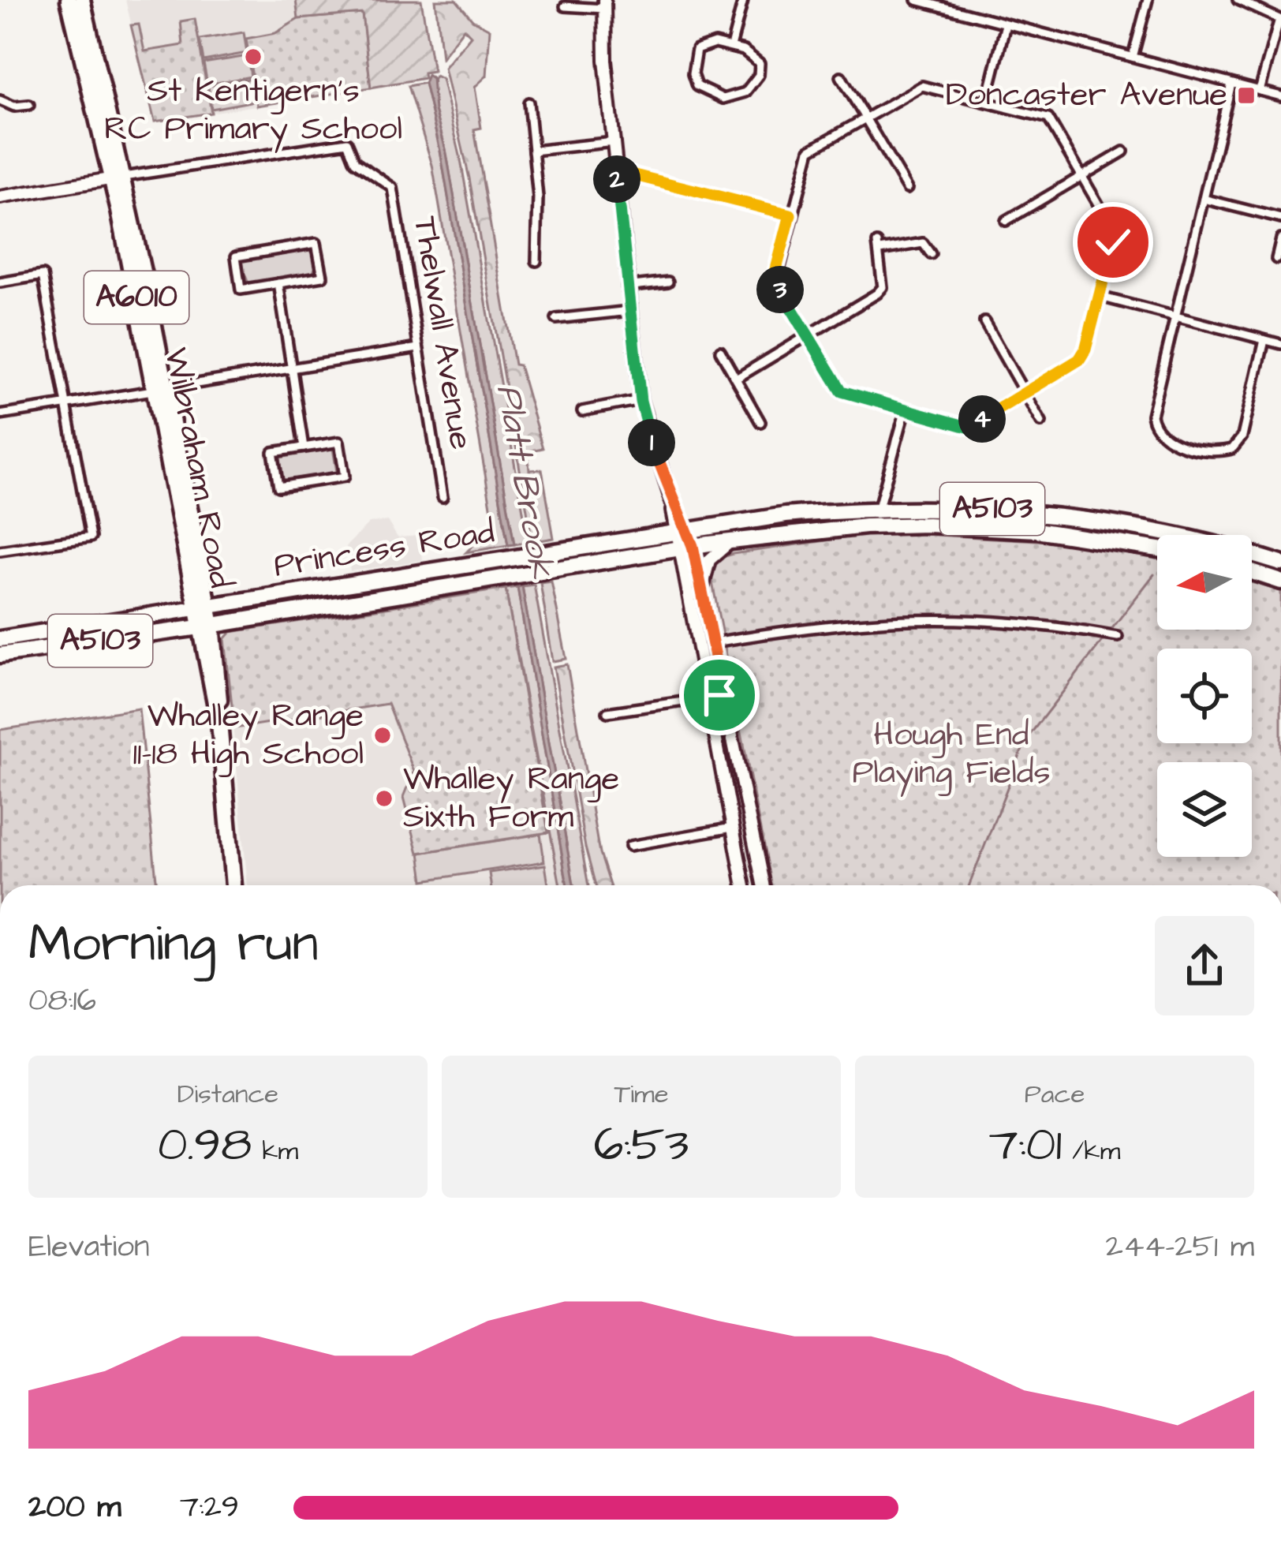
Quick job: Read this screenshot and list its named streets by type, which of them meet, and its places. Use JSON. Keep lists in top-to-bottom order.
{
  "streets": {
    "highway": [
      "A6010",
      "Wilbraham Road",
      "A5103",
      "Princess Road"
    ],
    "street": ["Thelwall Avenue"]
  },
  "crossings": [
    ["Thelwall Avenue", "Wilbraham Road"],
    ["Wilbraham Road", "Princess Road"]
  ],
  "water": ["Platt Brook"],
  "parks": ["Hough End Playing Fields"],
  "places": {
    "other": ["St Kentigern's RC Primary School", "Whalley Range 11-18 High School", "Whalley Range Sixth Form"],
    "transit": ["Doncaster Avenue"]
  },
  "north": "left",
  "page": {
    "pins": [
      "2",
      "3",
      "4",
      "1"
    ],
    "heading": ["Morning run", "08:16"],
    "stats": [
      ["Distance", "0.98 km"],
      ["Time", "6:53"],
      ["Pace", "7:01 /km"]
    ],
    "chart": ["Elevation", "244–251 m"],
    "list": [
      {
        "name": "200 m",
        "note": "7:29"
      }
    ]
  }
}
